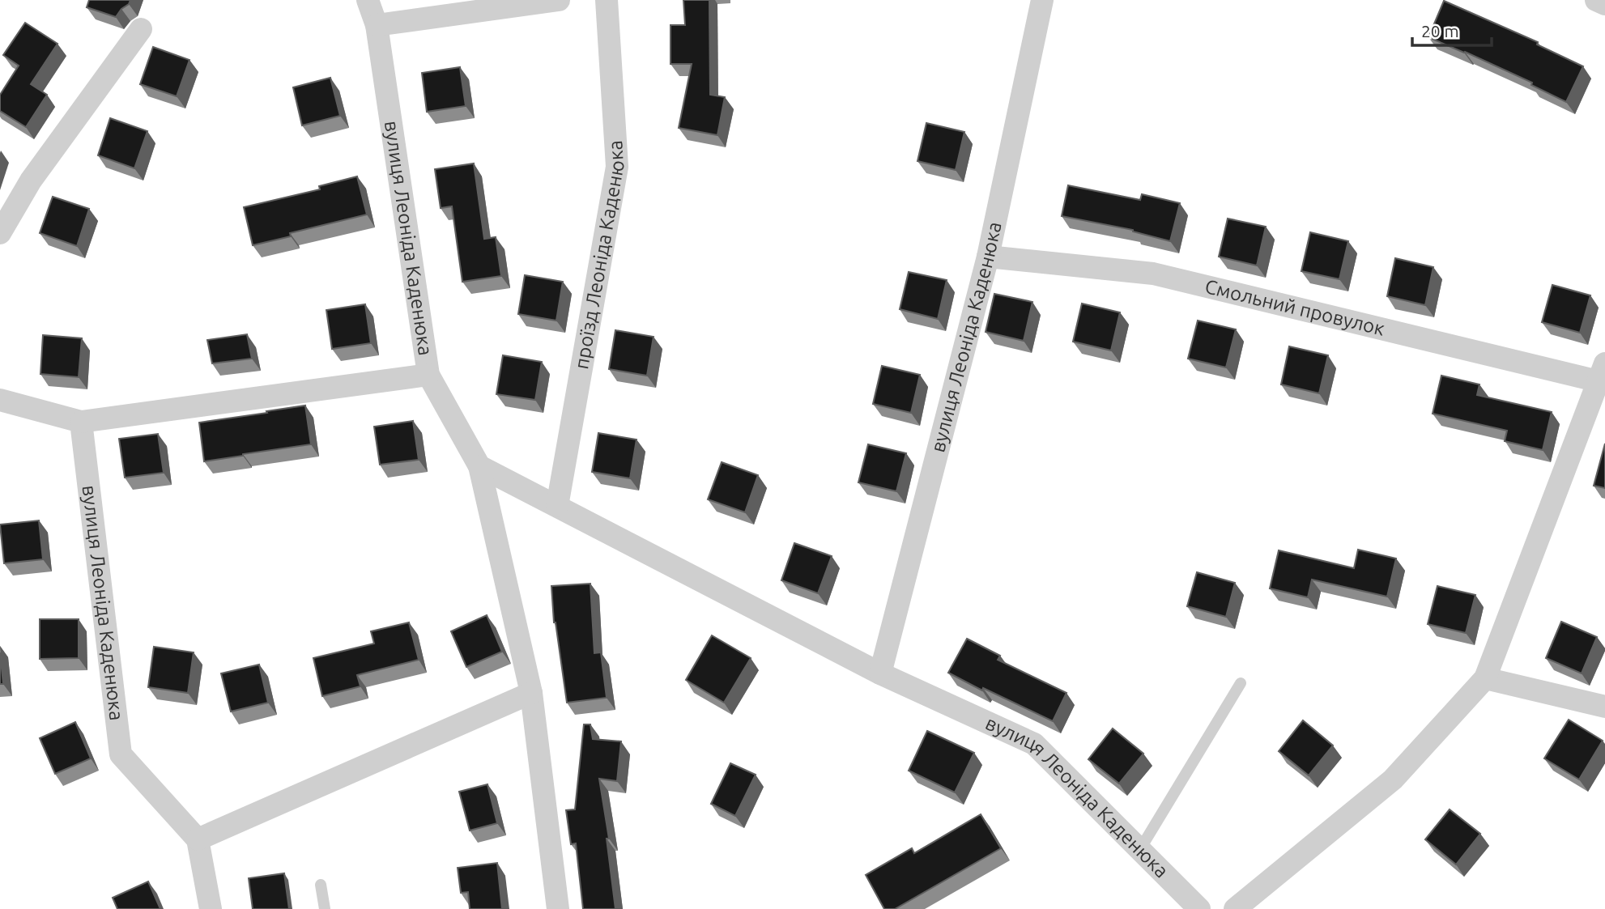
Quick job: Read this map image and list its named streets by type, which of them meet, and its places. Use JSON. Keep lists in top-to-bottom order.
{
  "streets": {
    "street": ["вулиця Леоніда Каденюка", "проїзд Леоніда Каденюка", "Смольний провулок"]
  },
  "crossings": [
    ["вулиця Леоніда Каденюка", "проїзд Леоніда Каденюка"],
    ["вулиця Леоніда Каденюка", "Смольний провулок"]
  ],
  "scale_bar": "20 m"
}
